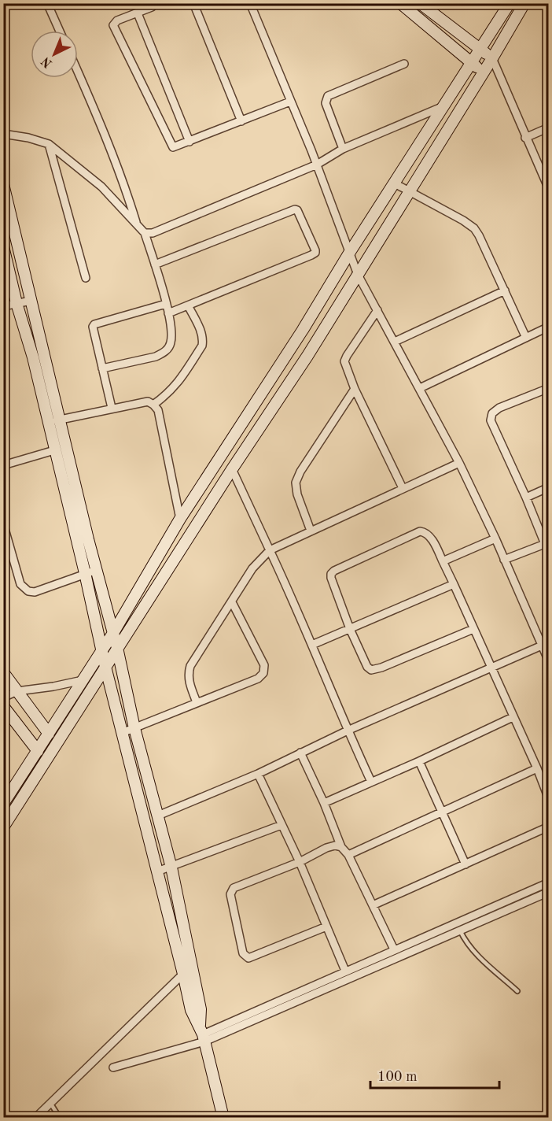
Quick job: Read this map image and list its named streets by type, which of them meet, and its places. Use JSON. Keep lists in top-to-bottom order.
{
  "scale_bar": "100 m",
  "north": "bottom left"
}
